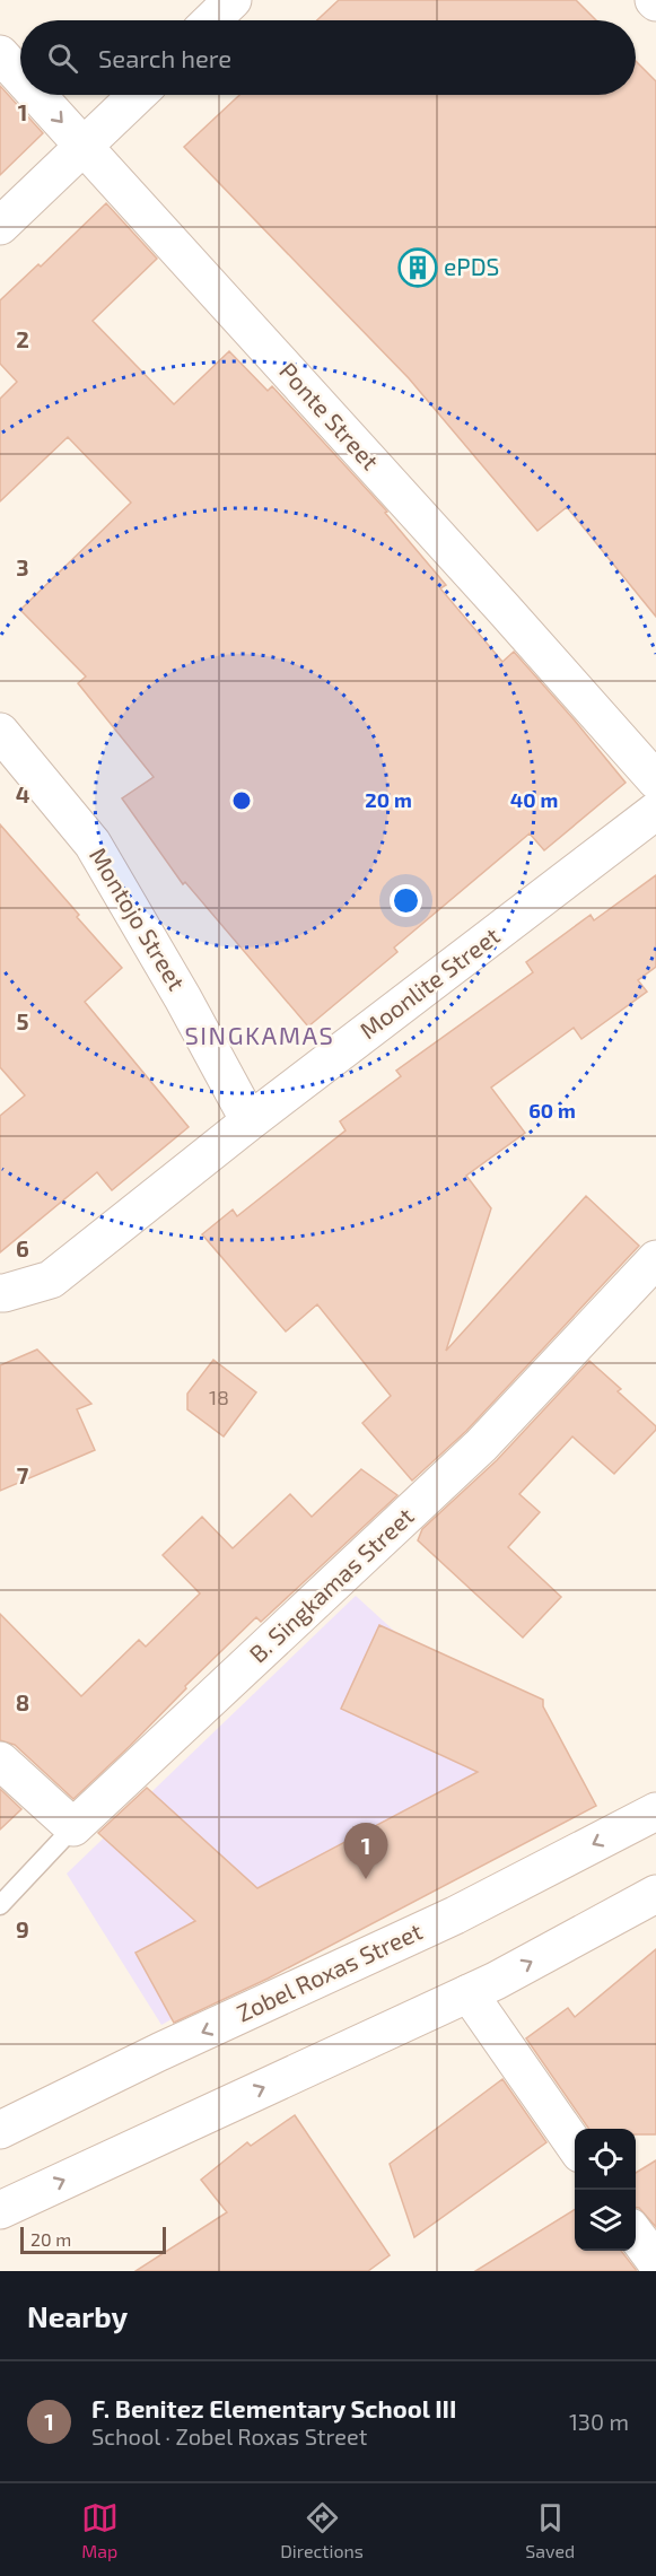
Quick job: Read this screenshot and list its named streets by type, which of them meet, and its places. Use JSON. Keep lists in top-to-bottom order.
{
  "streets": {
    "street": [
      "Ponte Street",
      "Montojo Street",
      "Moonlite Street",
      "B. Singkamas Street",
      "Zobel Roxas Street"
    ]
  },
  "crossings": [
    ["Montojo Street", "Moonlite Street"]
  ],
  "districts": ["SINGKAMAS"],
  "places": {
    "building": ["ePDS"]
  },
  "house_numbers": ["18"],
  "scale_bar": "20 m",
  "page": {
    "search": "Search here",
    "pins": "1",
    "scale": "20 m",
    "heading": "Nearby",
    "list": [
      {
        "mark": "1",
        "name": "F. Benitez Elementary School III",
        "note": "School · Zobel Roxas Street",
        "value": "130 m"
      }
    ],
    "nav": ["Map", "Directions", "Saved"]
  },
  "grid": {
    "rows": [
      "1",
      "2",
      "3",
      "4",
      "5",
      "6",
      "7",
      "8",
      "9"
    ]
  },
  "rings": ["20 m", "40 m", "60 m"]
}
